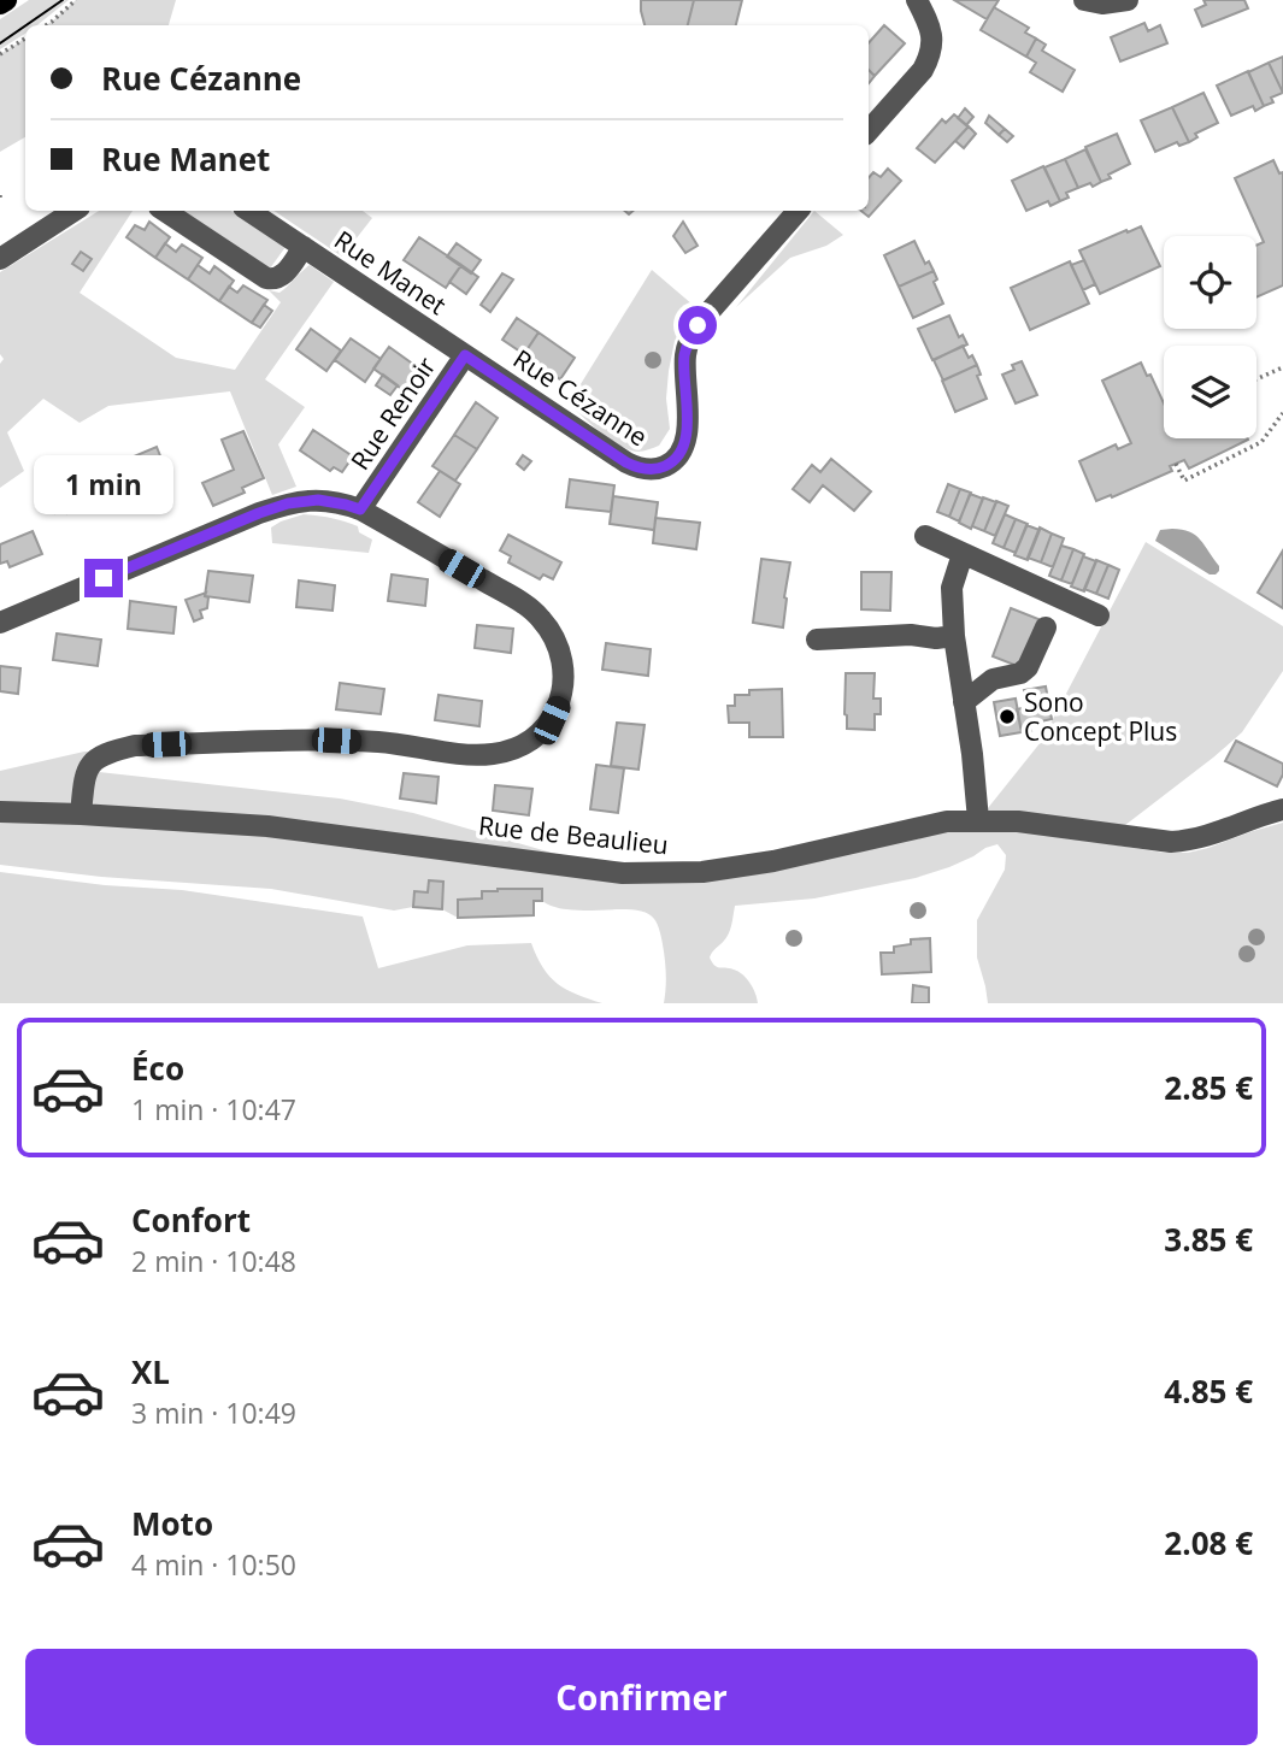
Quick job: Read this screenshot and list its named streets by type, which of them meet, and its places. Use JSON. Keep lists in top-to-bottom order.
{
  "streets": {
    "street": [
      "Rue Manet",
      "Rue Cézanne",
      "Rue Renoir",
      "Rue de Beaulieu"
    ]
  },
  "crossings": [
    ["Rue Manet", "Rue Cézanne"],
    ["Rue Manet", "Rue Renoir"],
    ["Rue Cézanne", "Rue Renoir"],
    ["Rue Renoir", "Rue de Beaulieu"]
  ],
  "places": ["Sono Concept Plus"],
  "page": {
    "banner": ["Rue Cézanne", "Rue Manet"],
    "bubble": "1 min",
    "list": [
      {
        "name": "Éco",
        "note": "1 min · 10:47",
        "value": "2.85 €"
      },
      {
        "name": "Confort",
        "note": "2 min · 10:48",
        "value": "3.85 €"
      },
      {
        "name": "XL",
        "note": "3 min · 10:49",
        "value": "4.85 €"
      },
      {
        "name": "Moto",
        "note": "4 min · 10:50",
        "value": "2.08 €"
      }
    ],
    "buttons": "Confirmer"
  }
}
